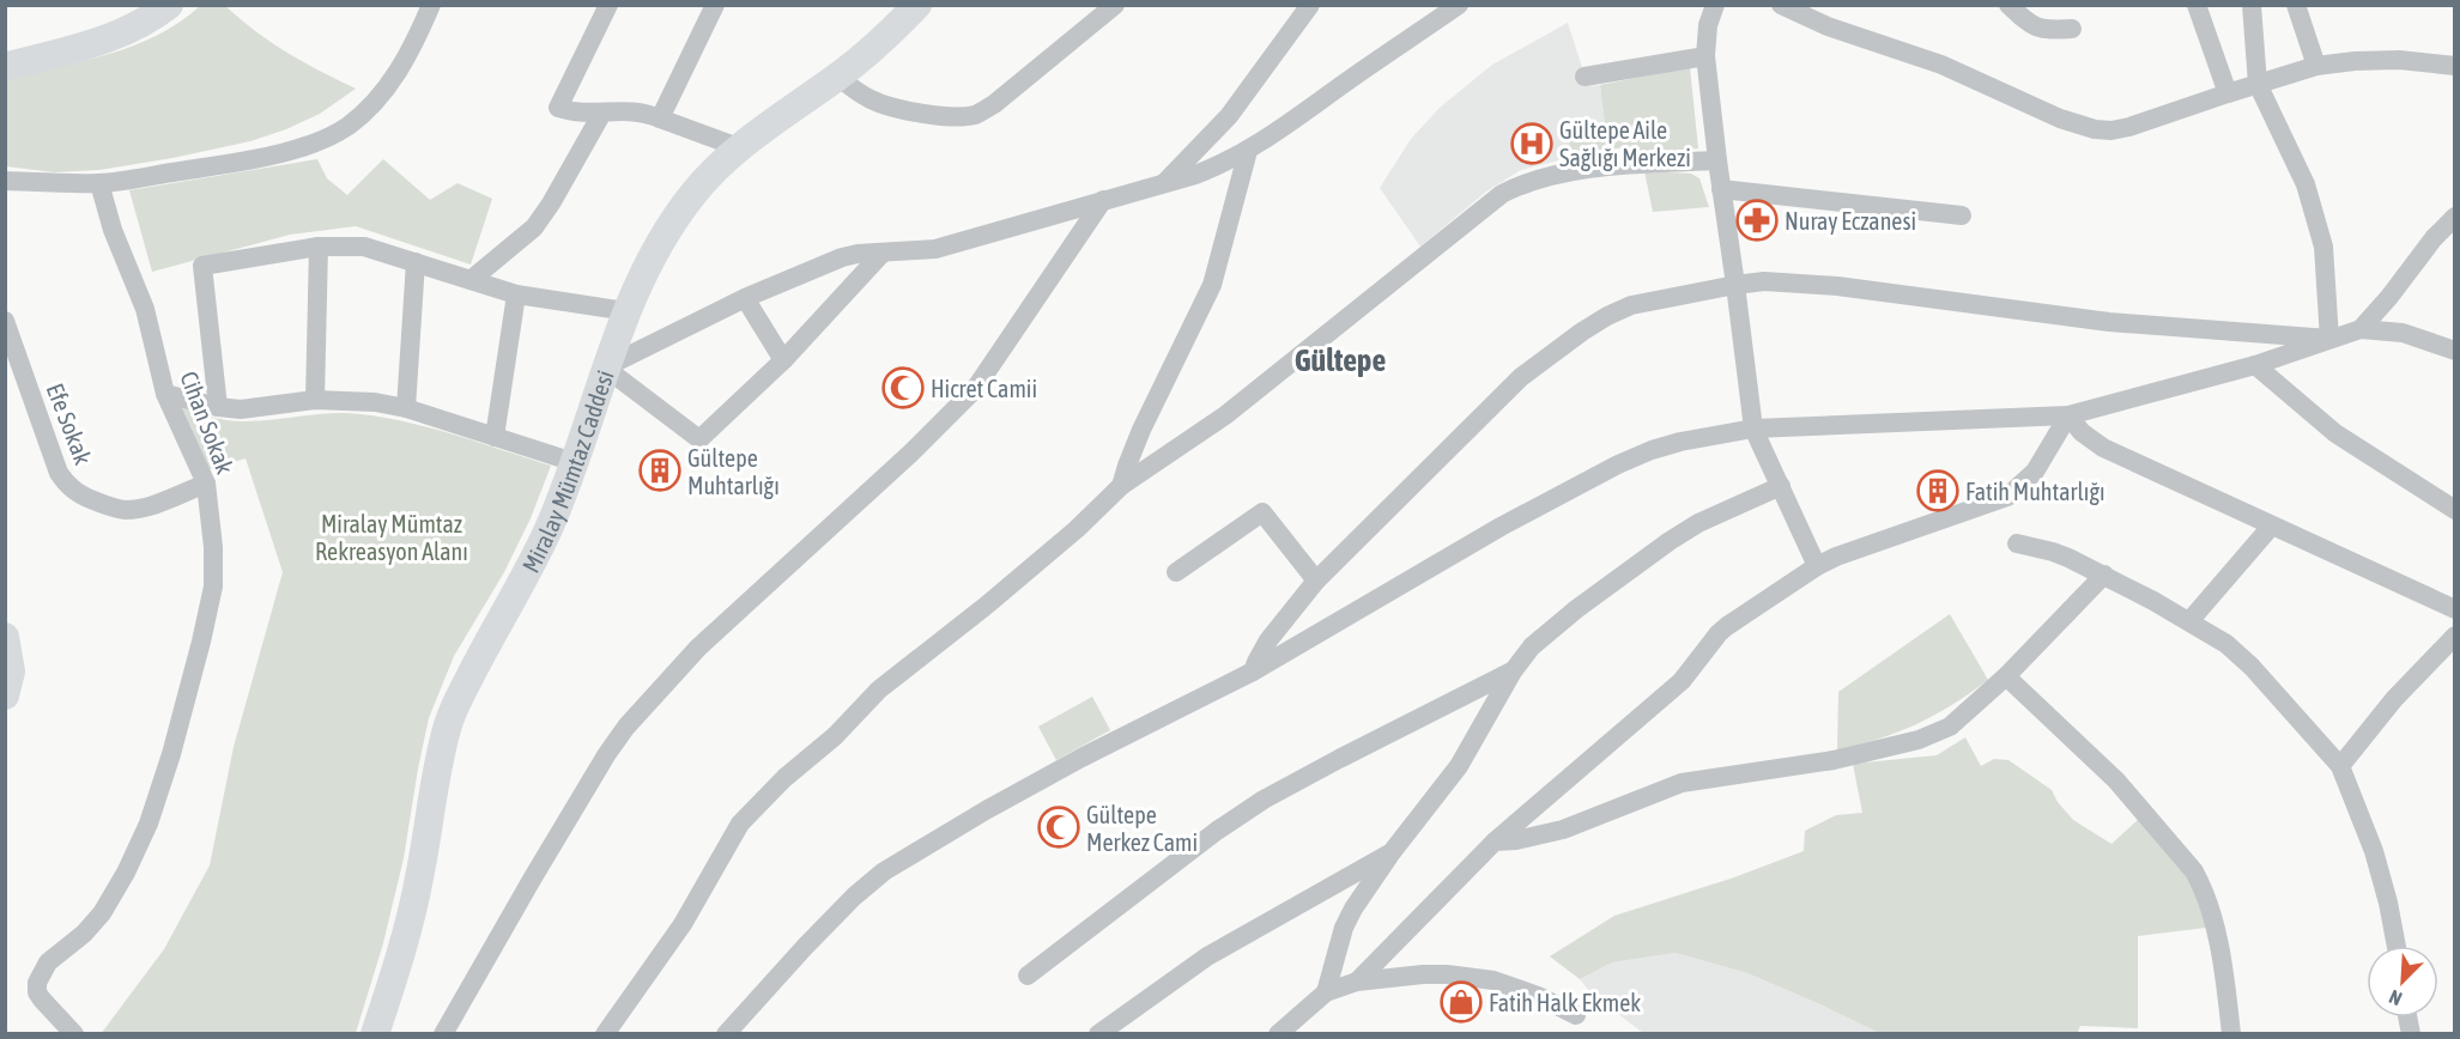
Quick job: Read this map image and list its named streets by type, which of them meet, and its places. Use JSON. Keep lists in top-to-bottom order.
{
  "streets": {
    "main road": ["Miralay Mümtaz Caddesi"],
    "street": ["Cihan Sokak", "Efe Sokak"]
  },
  "crossings": [
    ["Cihan Sokak", "Efe Sokak"]
  ],
  "districts": ["Gültepe"],
  "parks": ["Miralay Mümtaz Rekreasyon Alanı"],
  "places": {
    "hospital": ["Gültepe Aile Sağlığı Merkezi"],
    "pharmacy": ["Nuray Eczanesi"],
    "mosque": ["Hicret Camii", "Gültepe Merkez Cami"],
    "building": ["Gültepe Muhtarlığı", "Fatih Muhtarlığı"],
    "shop": ["Fatih Halk Ekmek"]
  },
  "north": "bottom left"
}
